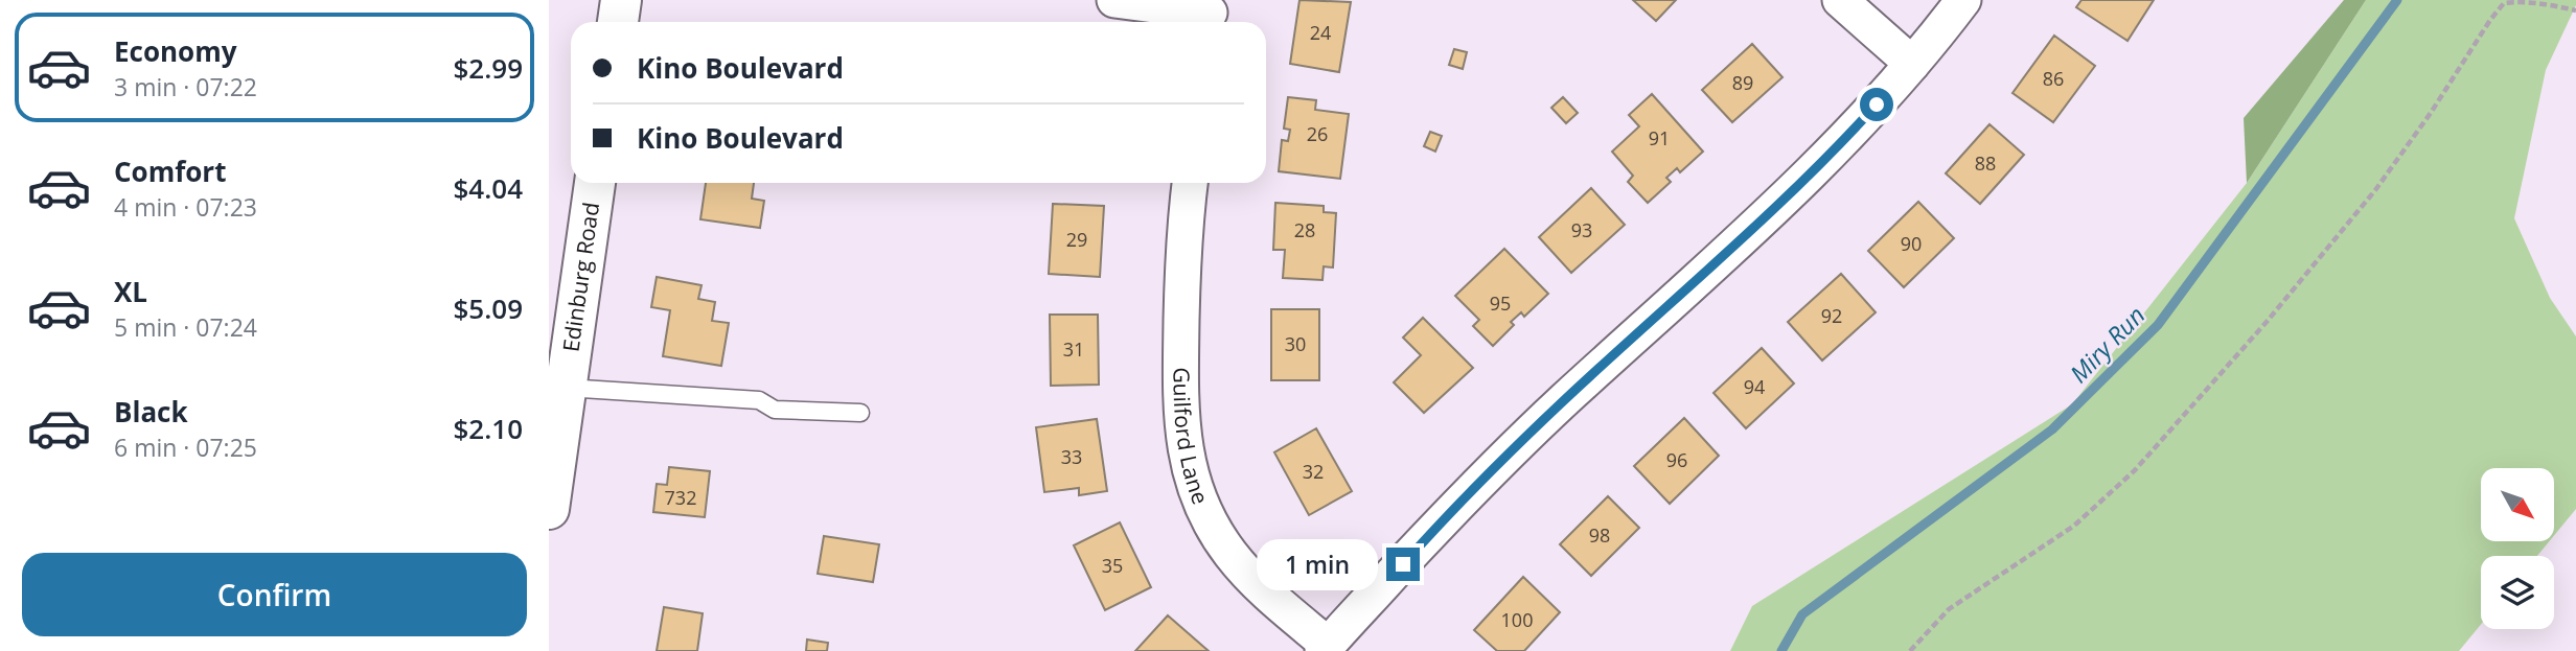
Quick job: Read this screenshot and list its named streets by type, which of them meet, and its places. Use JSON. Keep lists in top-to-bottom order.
{
  "streets": {
    "main road": ["Edinburg Road"],
    "street": ["Guilford Lane"]
  },
  "water": ["Miry Run"],
  "house_numbers": [
    "24",
    "86",
    "89",
    "26",
    "91",
    "88",
    "28",
    "93",
    "29",
    "90",
    "95",
    "92",
    "30",
    "31",
    "94",
    "33",
    "96",
    "32",
    "732",
    "98",
    "35",
    "100"
  ],
  "north": "bottom right",
  "page": {
    "list": [
      {
        "name": "Economy",
        "note": "3 min · 07:22",
        "value": "$2.99"
      },
      {
        "name": "Comfort",
        "note": "4 min · 07:23",
        "value": "$4.04"
      },
      {
        "name": "XL",
        "note": "5 min · 07:24",
        "value": "$5.09"
      },
      {
        "name": "Black",
        "note": "6 min · 07:25",
        "value": "$2.10"
      }
    ],
    "banner": ["Kino Boulevard", "Kino Boulevard"],
    "buttons": "Confirm",
    "bubble": "1 min"
  }
}
